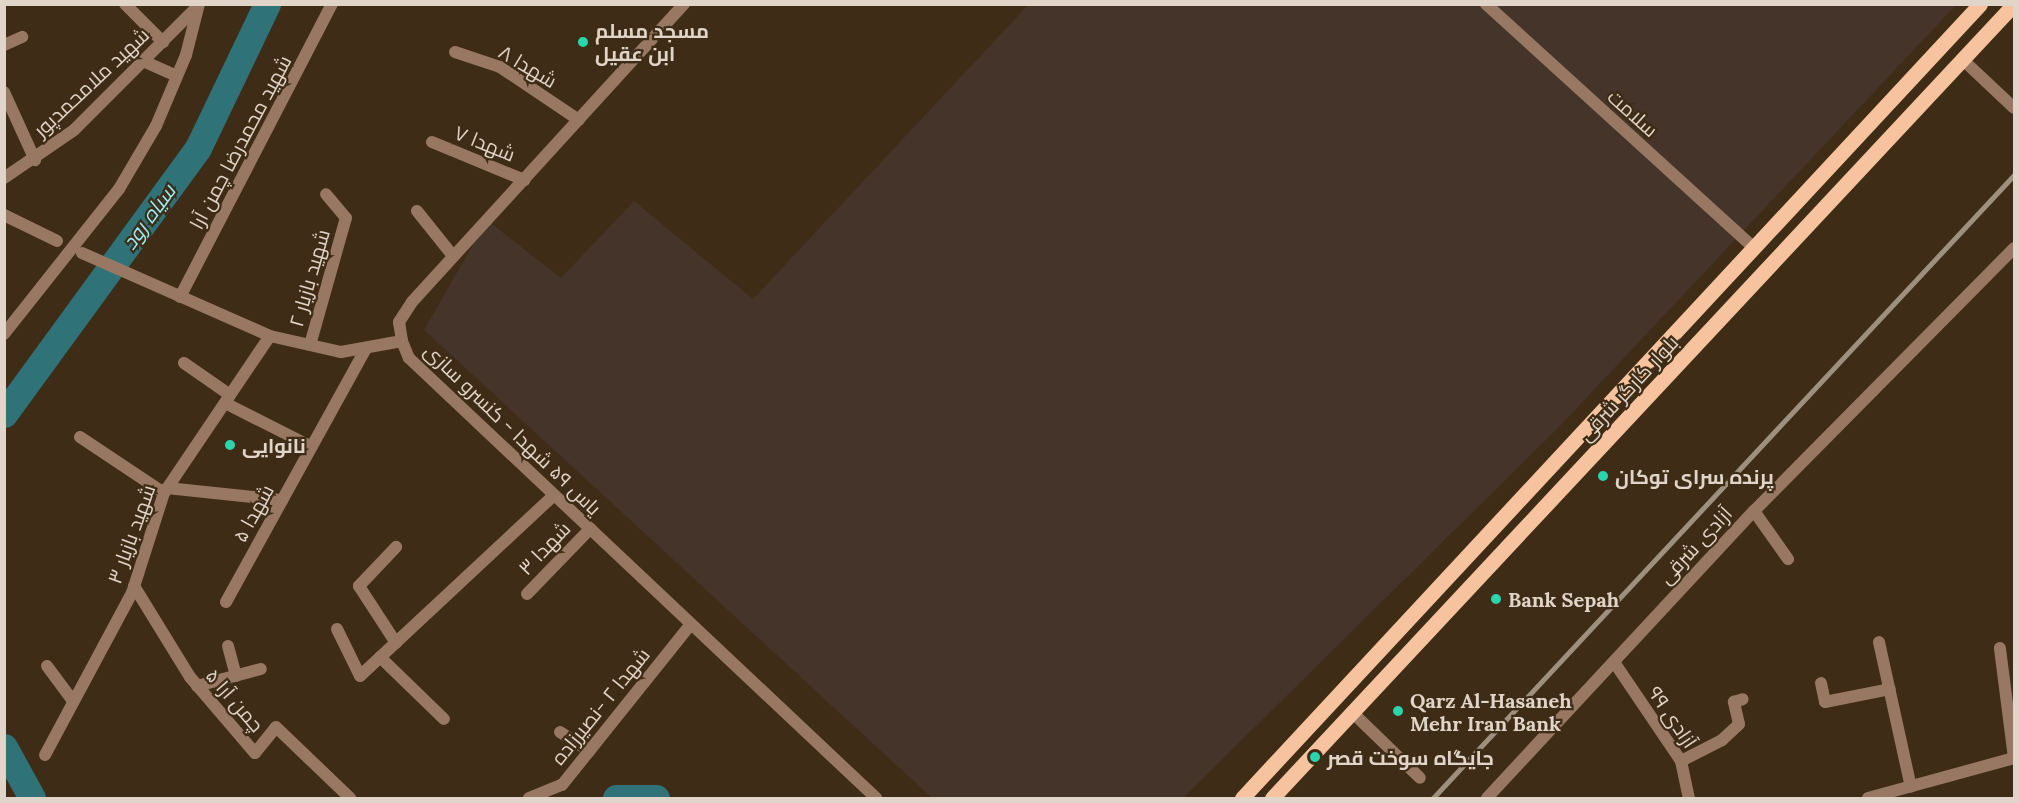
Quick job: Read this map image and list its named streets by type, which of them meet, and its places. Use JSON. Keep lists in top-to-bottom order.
{
  "streets": {
    "main road": ["بلوار کارگر شرقی"],
    "street": [
      "شهدا ۸",
      "شهید ملامحمدپور",
      "سلامت",
      "شهید محمدرضا چمن آرا",
      "شهدا ۷",
      "شهید بازیار ۲",
      "یاس ۵۹ شهدا - کنسرو سازی",
      "شهدا ۵",
      "شهید بازیار ۳",
      "آزادی شرقی",
      "شهدا ۳",
      "چمن آرا ۵",
      "شهدا ۲ -نصیرزاده",
      "آزادی ٩٩"
    ]
  },
  "crossings": [
    ["شهدا ۸", "یاس ۵۹ شهدا - کنسرو سازی"],
    ["سلامت", "بلوار کارگر شرقی"],
    ["شهدا ۷", "یاس ۵۹ شهدا - کنسرو سازی"],
    ["یاس ۵۹ شهدا - کنسرو سازی", "شهدا ۳"],
    ["یاس ۵۹ شهدا - کنسرو سازی", "شهدا ۲ -نصیرزاده"],
    ["شهید بازیار ۳", "چمن آرا ۵"],
    ["آزادی شرقی", "آزادی ٩٩"]
  ],
  "water": ["سیاه رود"],
  "places": [
    "مسجد مسلم ابن عقیل",
    "نانوایی",
    "پرنده سرای توکان",
    "Bank Sepah",
    "Qarz Al-Hasaneh Mehr Iran Bank",
    "جایگاه سوخت قصر"
  ]
}
